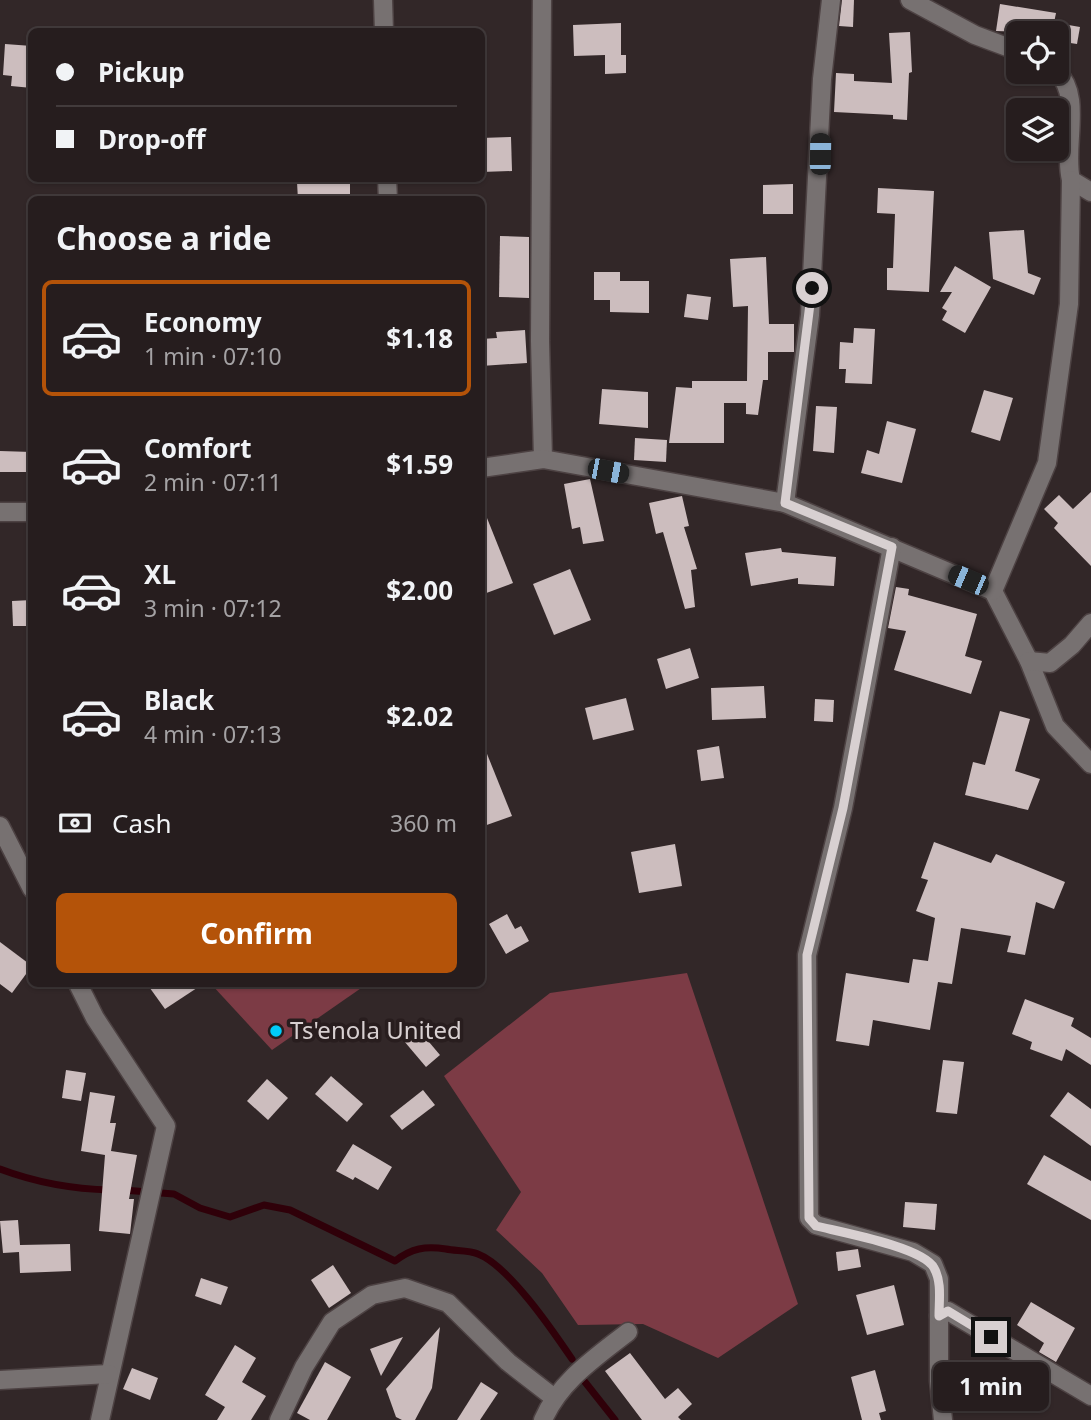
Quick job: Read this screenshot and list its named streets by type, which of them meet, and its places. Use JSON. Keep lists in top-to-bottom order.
{
  "places": ["Ts'enola United"],
  "page": {
    "banner": ["Pickup", "Drop-off"],
    "heading": "Choose a ride",
    "list": [
      {
        "name": "Economy",
        "note": "1 min · 07:10",
        "value": "$1.18"
      },
      {
        "name": "Comfort",
        "note": "2 min · 07:11",
        "value": "$1.59"
      },
      {
        "name": "XL",
        "note": "3 min · 07:12",
        "value": "$2.00"
      },
      {
        "name": "Black",
        "note": "4 min · 07:13",
        "value": "$2.02"
      }
    ],
    "pay": ["Cash", "360 m"],
    "buttons": "Confirm",
    "bubble": "1 min"
  }
}
